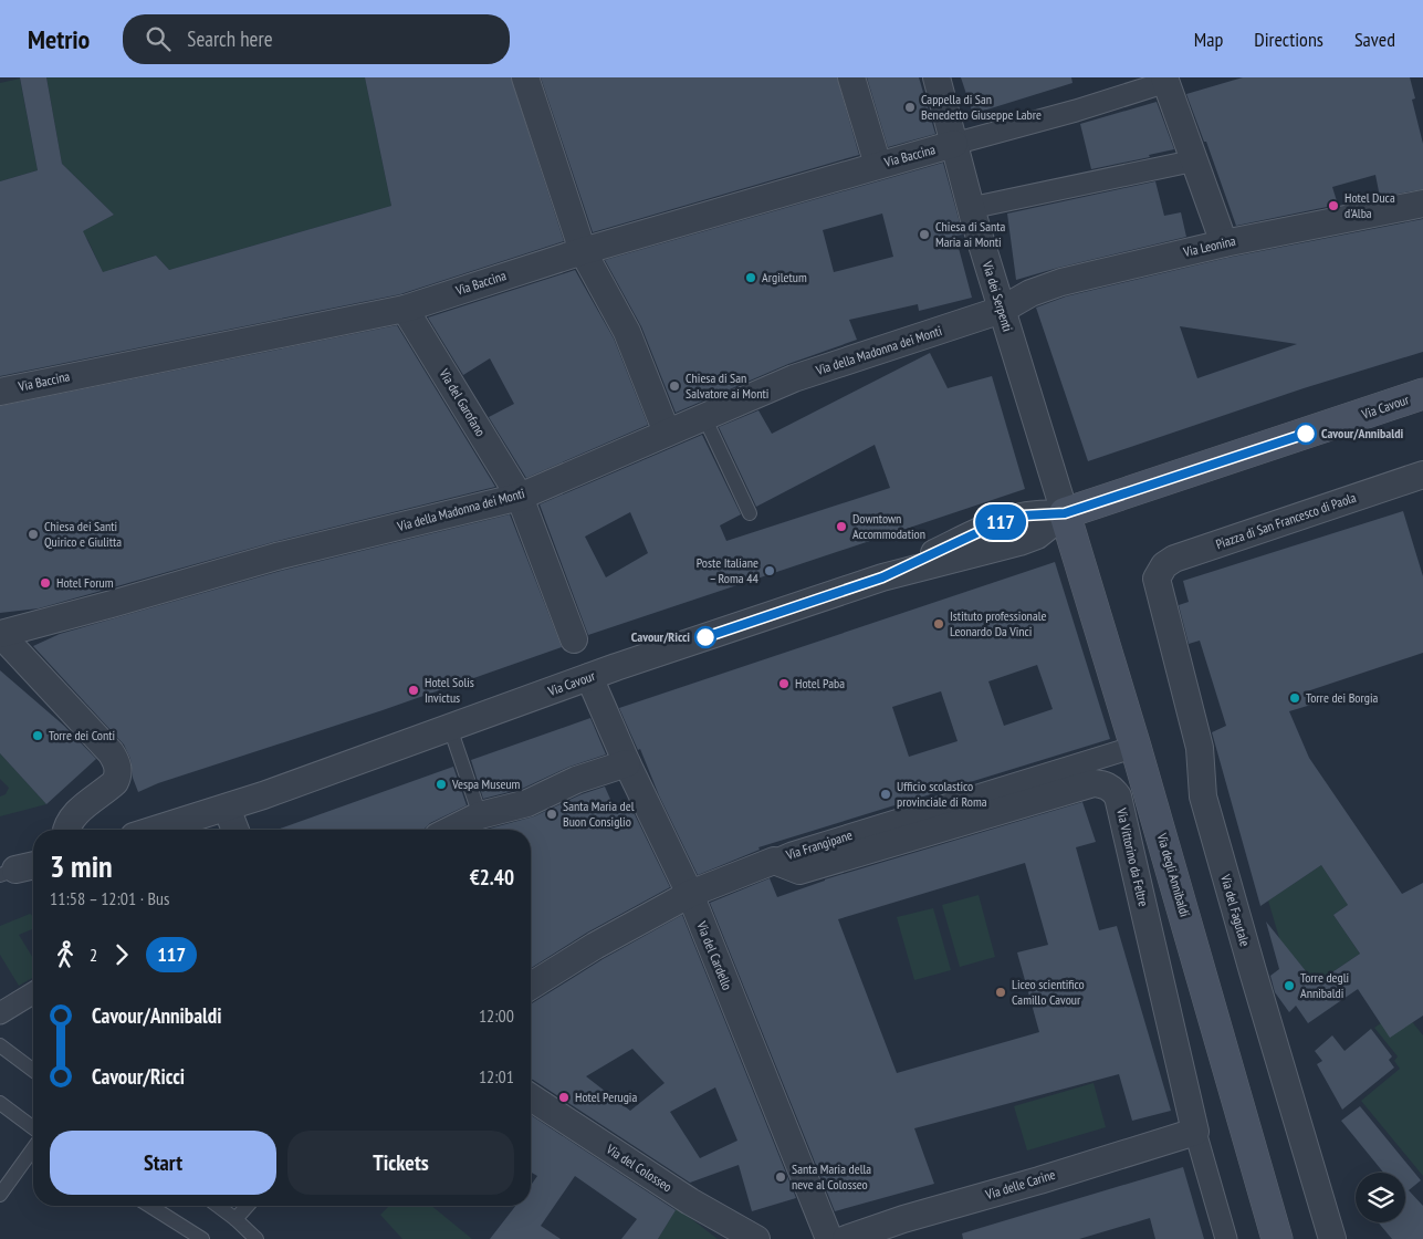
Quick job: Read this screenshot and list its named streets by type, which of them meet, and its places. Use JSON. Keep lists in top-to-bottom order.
{
  "streets": {
    "main road": ["Via Cavour", "Via degli Annibaldi"],
    "street": [
      "Via Baccina",
      "Via Leonina",
      "Via dei Serpenti",
      "Via della Madonna dei Monti",
      "Via del Garofano",
      "Piazza di San Francesco di Paola",
      "Via Frangipane",
      "Via Vittorino da Feltre",
      "Via del Fagutale",
      "Via del Cardello",
      "Via del Colosseo",
      "Via delle Carine"
    ]
  },
  "crossings": [
    ["Via Baccina", "Via dei Serpenti"],
    ["Via Baccina", "Via del Garofano"],
    ["Via Leonina", "Via dei Serpenti"],
    ["Via Leonina", "Via della Madonna dei Monti"],
    ["Via dei Serpenti", "Via della Madonna dei Monti"],
    ["Via dei Serpenti", "Via Cavour"],
    ["Via dei Serpenti", "Via degli Annibaldi"],
    ["Via della Madonna dei Monti", "Via del Garofano"],
    ["Via Cavour", "Via degli Annibaldi"],
    ["Via Cavour", "Via del Cardello"],
    ["Piazza di San Francesco di Paola", "Via del Fagutale"],
    ["Via Frangipane", "Via Vittorino da Feltre"],
    ["Via Frangipane", "Via degli Annibaldi"],
    ["Via Frangipane", "Via del Cardello"],
    ["Via Vittorino da Feltre", "Via delle Carine"]
  ],
  "places": [
    "Cappella di San Benedetto Giuseppe Labre",
    "Hotel Duca d'Alba",
    "Chiesa di Santa Maria ai Monti",
    "Argiletum",
    "Chiesa di San Salvatore ai Monti",
    "Cavour/Annibaldi",
    "Downtown Accommodation",
    "Chiesa dei Santi Quirico e Giulitta",
    "Poste Italiane – Roma 44",
    "Hotel Forum",
    "Istituto professionale Leonardo Da Vinci",
    "Cavour/Ricci",
    "Hotel Paba",
    "Hotel Solis Invictus",
    "Torre dei Borgia",
    "Torre dei Conti",
    "Vespa Museum",
    "Ufficio scolastico provinciale di Roma",
    "Santa Maria del Buon Consiglio",
    "Torre degli Annibaldi",
    "Liceo scientifico Camillo Cavour",
    "Hotel Perugia",
    "Santa Maria della neve al Colosseo"
  ],
  "lines": ["bus line 117"],
  "page": {
    "header": "Metrio",
    "search": "Search here",
    "nav": ["Map", "Directions", "Saved"],
    "on_map": "117",
    "heading": ["3 min", "11:58 – 12:01 · Bus", "€2.40"],
    "legs": ["2", "117"],
    "list": [
      {
        "name": "Cavour/Annibaldi",
        "value": "12:00"
      },
      {
        "name": "Cavour/Ricci",
        "value": "12:01"
      }
    ],
    "buttons": ["Start", "Tickets"]
  }
}
